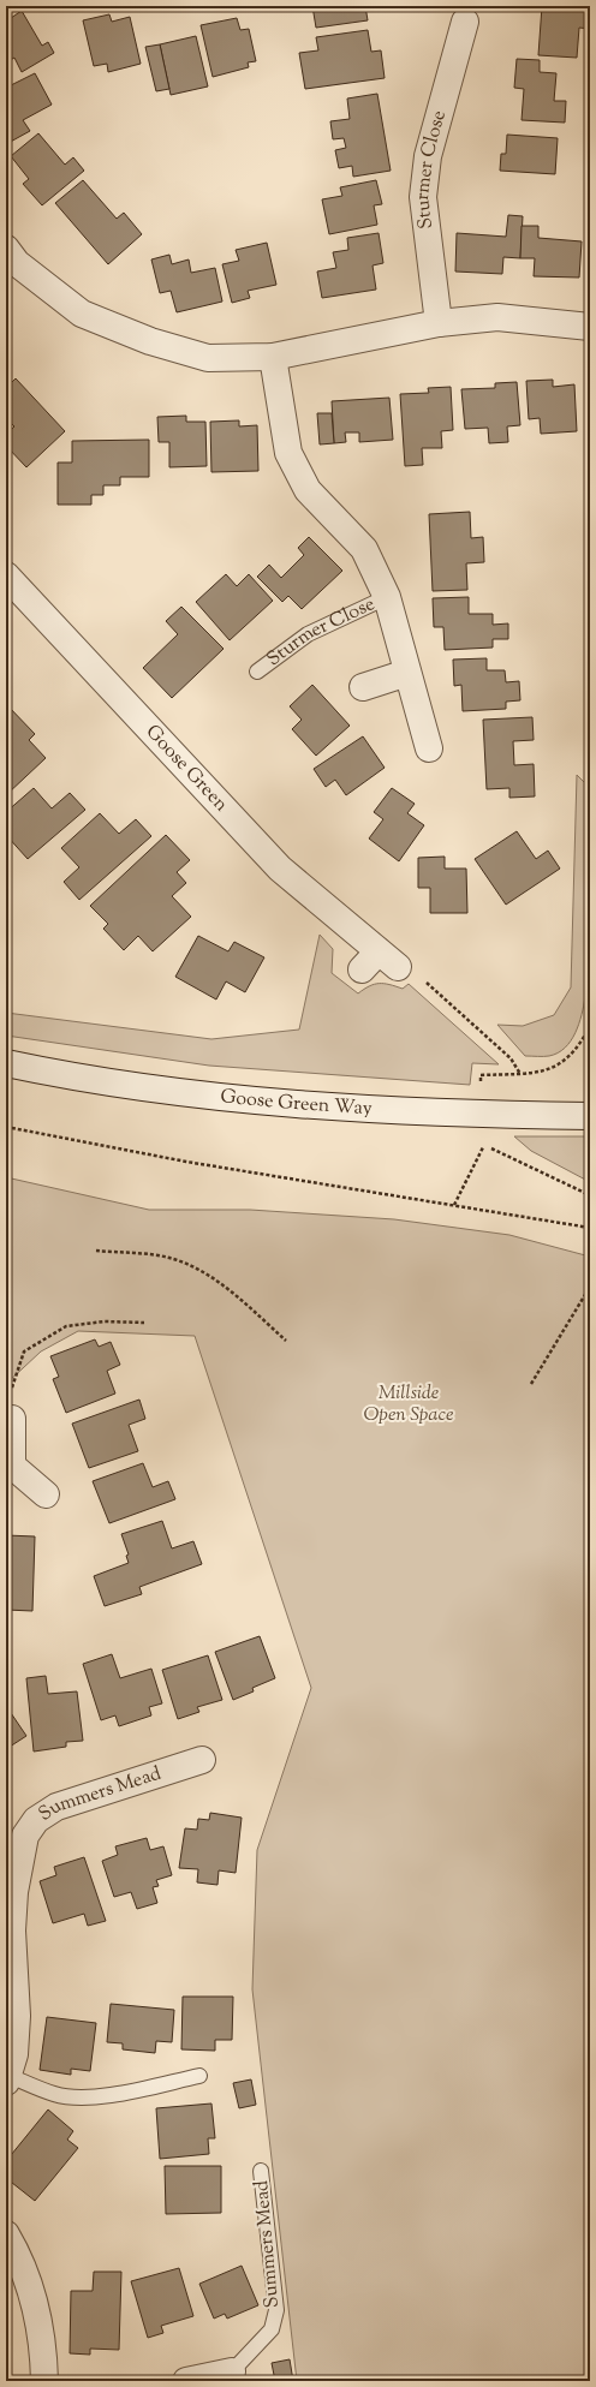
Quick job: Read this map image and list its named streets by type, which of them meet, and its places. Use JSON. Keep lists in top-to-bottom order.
{
  "streets": {
    "street": [
      "Sturmer Close",
      "Goose Green",
      "Goose Green Way",
      "Summers Mead"
    ]
  },
  "parks": ["Millside Open Space"]
}
